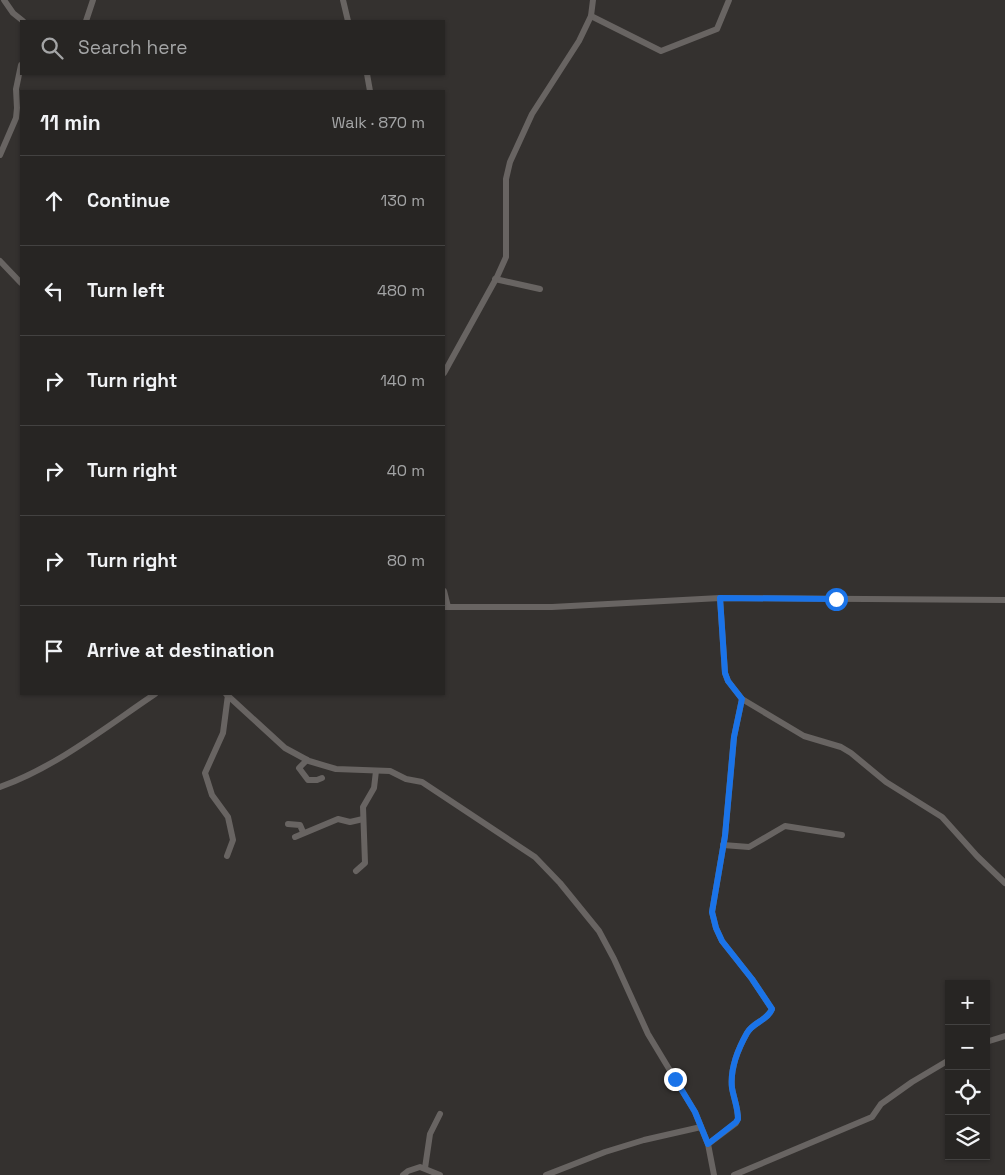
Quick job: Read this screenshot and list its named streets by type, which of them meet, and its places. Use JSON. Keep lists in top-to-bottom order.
{
  "page": {
    "search": "Search here",
    "heading": ["11 min", "Walk · 870 m"],
    "list": [
      ["Continue", "130 m"],
      ["Turn left", "480 m"],
      ["Turn right", "140 m"],
      ["Turn right", "40 m"],
      ["Turn right", "80 m"],
      "Arrive at destination"
    ],
    "map_buttons": ["+", "−"]
  }
}
